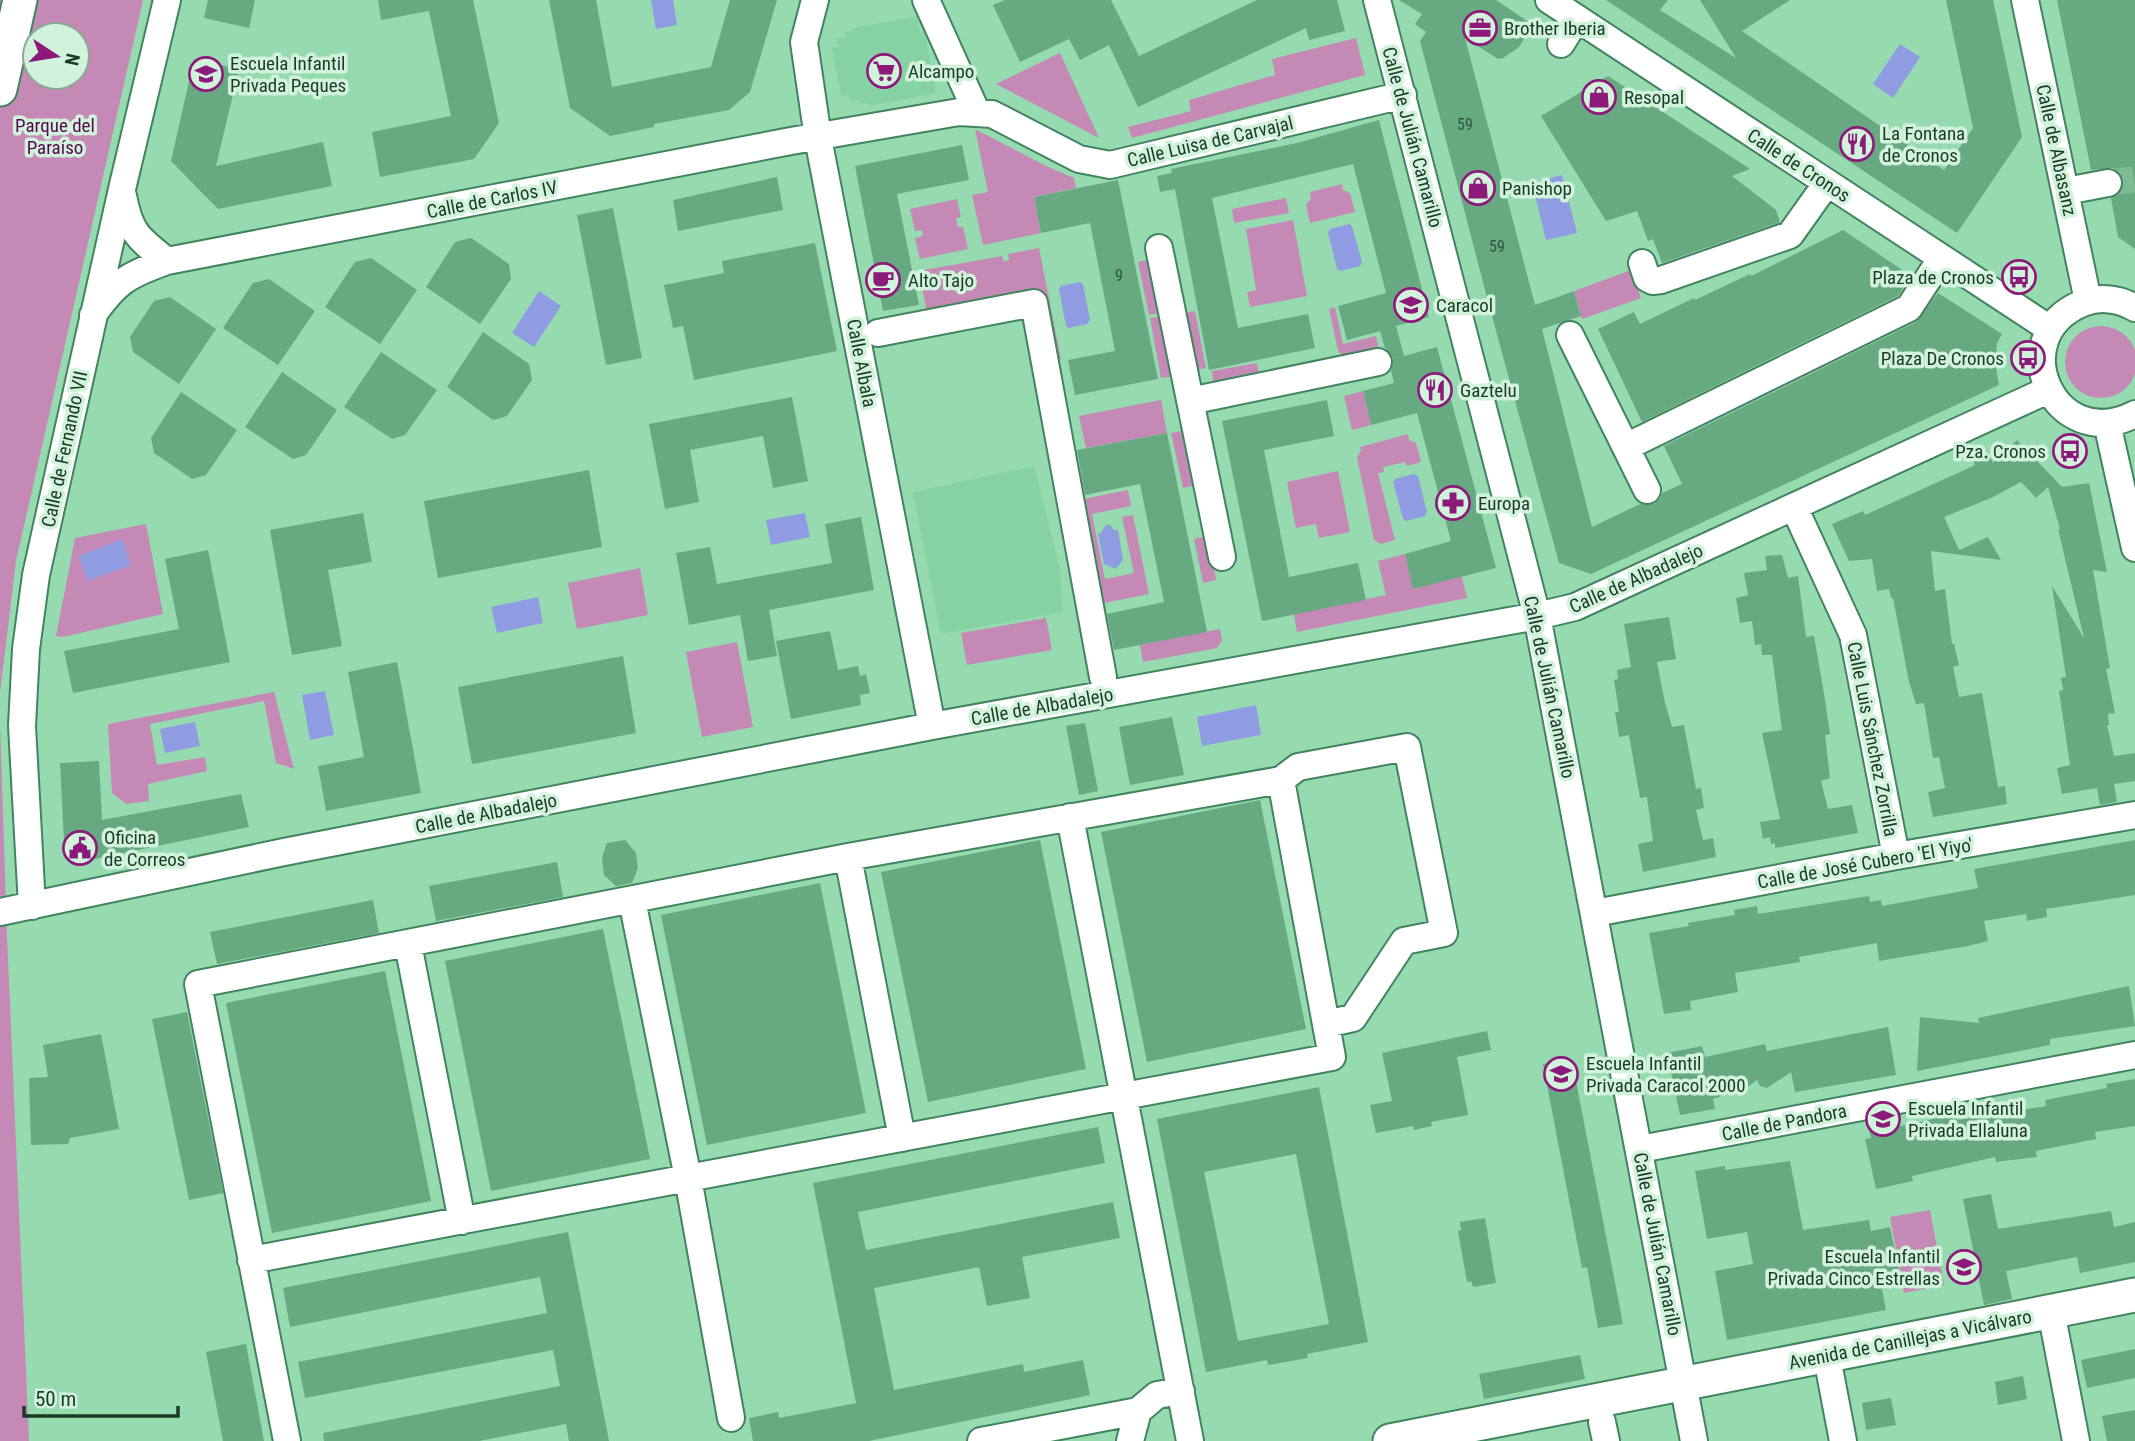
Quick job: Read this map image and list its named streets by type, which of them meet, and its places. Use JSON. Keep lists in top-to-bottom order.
{
  "streets": {
    "main road": ["Avenida de Canillejas a Vicálvaro"],
    "street": [
      "Calle de Julián Camarillo",
      "Calle Luisa de Carvajal",
      "Calle de Albasanz",
      "Calle de Cronos",
      "Calle de Carlos IV",
      "Calle Albala",
      "Calle de Fernando VII",
      "Calle de Albadalejo",
      "Calle Luis Sánchez Zorrilla",
      "Calle de José Cubero 'El Yiyo'",
      "Calle de Pandora"
    ]
  },
  "crossings": [
    ["Calle de Julián Camarillo", "Calle Luisa de Carvajal"],
    ["Calle de Julián Camarillo", "Calle de Albadalejo"],
    ["Calle de Julián Camarillo", "Calle de José Cubero 'El Yiyo'"],
    ["Calle de Julián Camarillo", "Calle de Pandora"],
    ["Calle de Julián Camarillo", "Avenida de Canillejas a Vicálvaro"],
    ["Calle Luisa de Carvajal", "Calle de Carlos IV"],
    ["Calle Luisa de Carvajal", "Calle Albala"],
    ["Calle de Carlos IV", "Calle Albala"],
    ["Calle de Carlos IV", "Calle de Fernando VII"],
    ["Calle Albala", "Calle de Albadalejo"],
    ["Calle de Fernando VII", "Calle de Albadalejo"],
    ["Calle de Albadalejo", "Calle Luis Sánchez Zorrilla"],
    ["Calle Luis Sánchez Zorrilla", "Calle de José Cubero 'El Yiyo'"]
  ],
  "parks": ["Parque del Paraíso"],
  "places": {
    "office": ["Brother Iberia"],
    "supermarket": ["Alcampo"],
    "school or university": [
      "Escuela Infantil Privada Peques",
      "Caracol",
      "Escuela Infantil Privada Caracol 2000",
      "Escuela Infantil Privada Ellaluna",
      "Escuela Infantil Privada Cinco Estrellas"
    ],
    "shop": ["Resopal", "Panishop"],
    "restaurant": ["La Fontana de Cronos", "Gaztelu"],
    "bus stop": ["Plaza de Cronos", "Plaza De Cronos", "Pza. Cronos"],
    "cafe": ["Alto Tajo"],
    "pharmacy": ["Europa"],
    "public building": ["Oficina de Correos"]
  },
  "house_numbers": ["59", "59", "9"],
  "scale_bar": "50 m",
  "north": "right"
}
